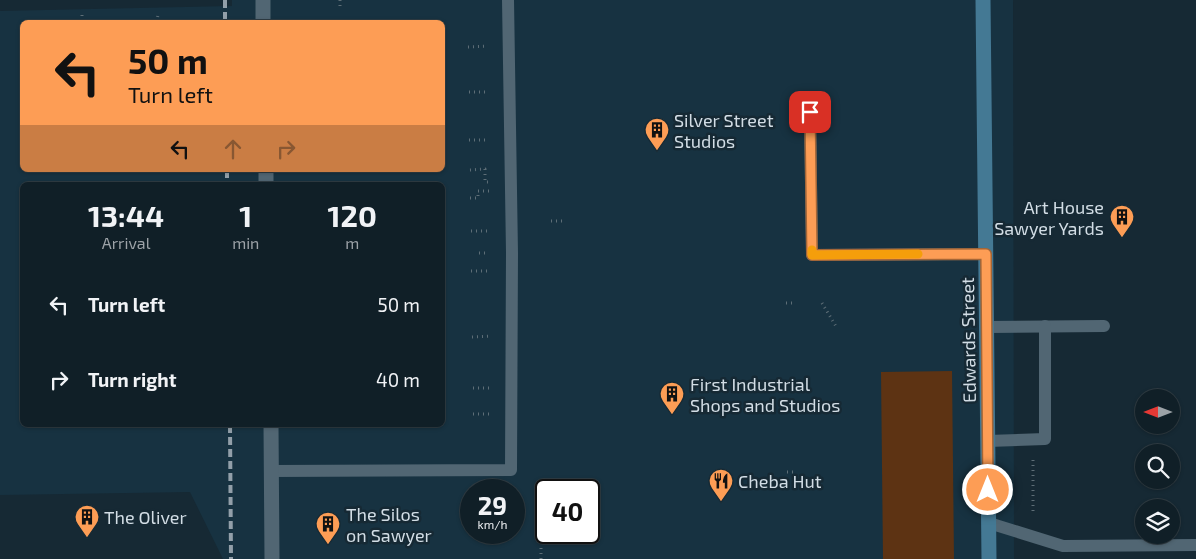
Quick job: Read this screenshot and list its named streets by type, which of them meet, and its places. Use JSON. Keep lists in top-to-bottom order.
{
  "streets": {
    "street": ["Edwards Street"]
  },
  "places": {
    "building": [
      "Silver Street Studios",
      "Art House Sawyer Yards",
      "First Industrial Shops and Studios",
      "The Oliver",
      "The Silos on Sawyer"
    ],
    "restaurant": ["Cheba Hut"]
  },
  "north": "left",
  "page": {
    "turn": ["50 m", "Turn left"],
    "eta": [
      "13:44",
      "Arrival",
      "1",
      "min",
      "120",
      "m"
    ],
    "list": [
      {
        "name": "Turn left",
        "value": "50 m"
      },
      {
        "name": "Turn right",
        "value": "40 m"
      }
    ],
    "speed": "29 km/h",
    "limit": "40"
  }
}
